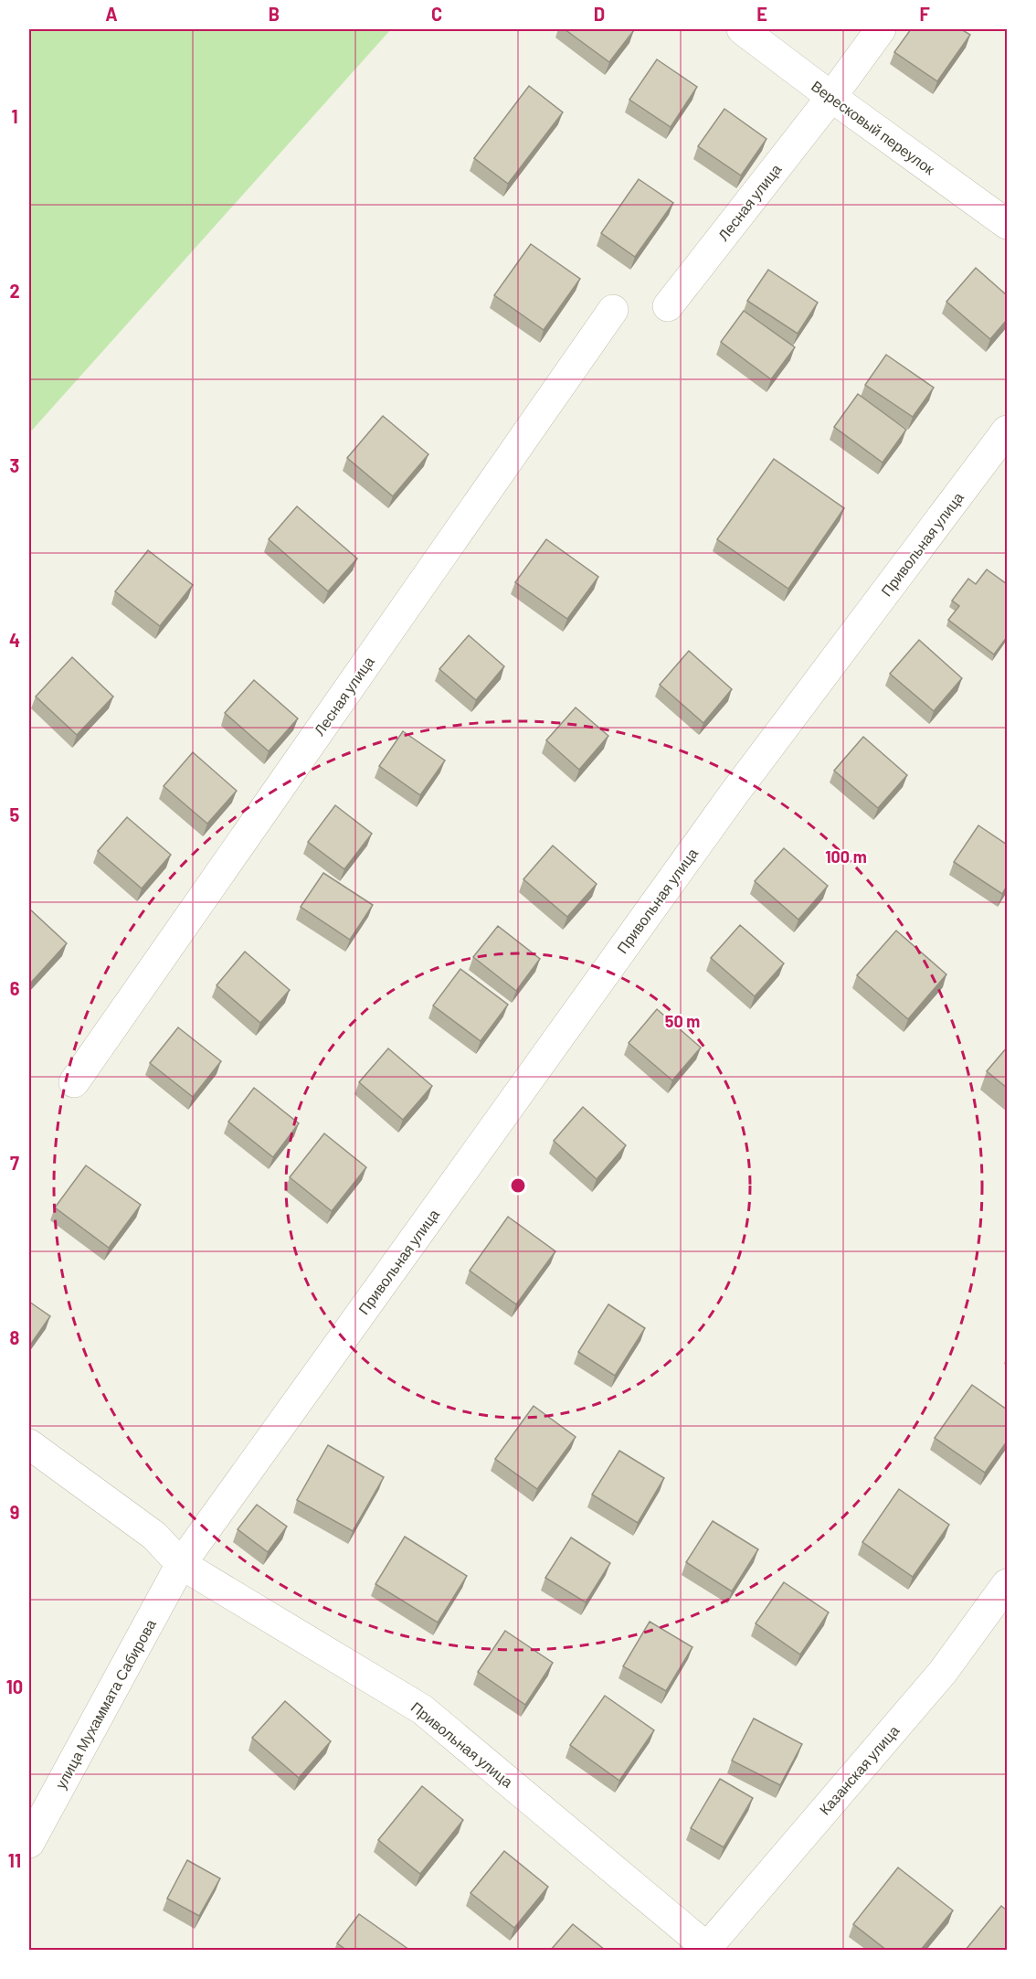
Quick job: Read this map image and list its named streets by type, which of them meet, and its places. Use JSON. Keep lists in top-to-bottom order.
{
  "streets": {
    "street": [
      "Вересковый переулок",
      "Лесная улица",
      "Привольная улица",
      "улица Мухаммата Сабирова",
      "Казанская улица"
    ]
  },
  "crossings": [
    ["Вересковый переулок", "Лесная улица"],
    ["Привольная улица", "улица Мухаммата Сабирова"],
    ["Привольная улица", "Казанская улица"]
  ],
  "grid": {
    "columns": [
      "A",
      "B",
      "C",
      "D",
      "E",
      "F"
    ],
    "rows": [
      "1",
      "2",
      "3",
      "4",
      "5",
      "6",
      "7",
      "8",
      "9",
      "10",
      "11"
    ]
  },
  "rings": ["100 m", "50 m"]
}
